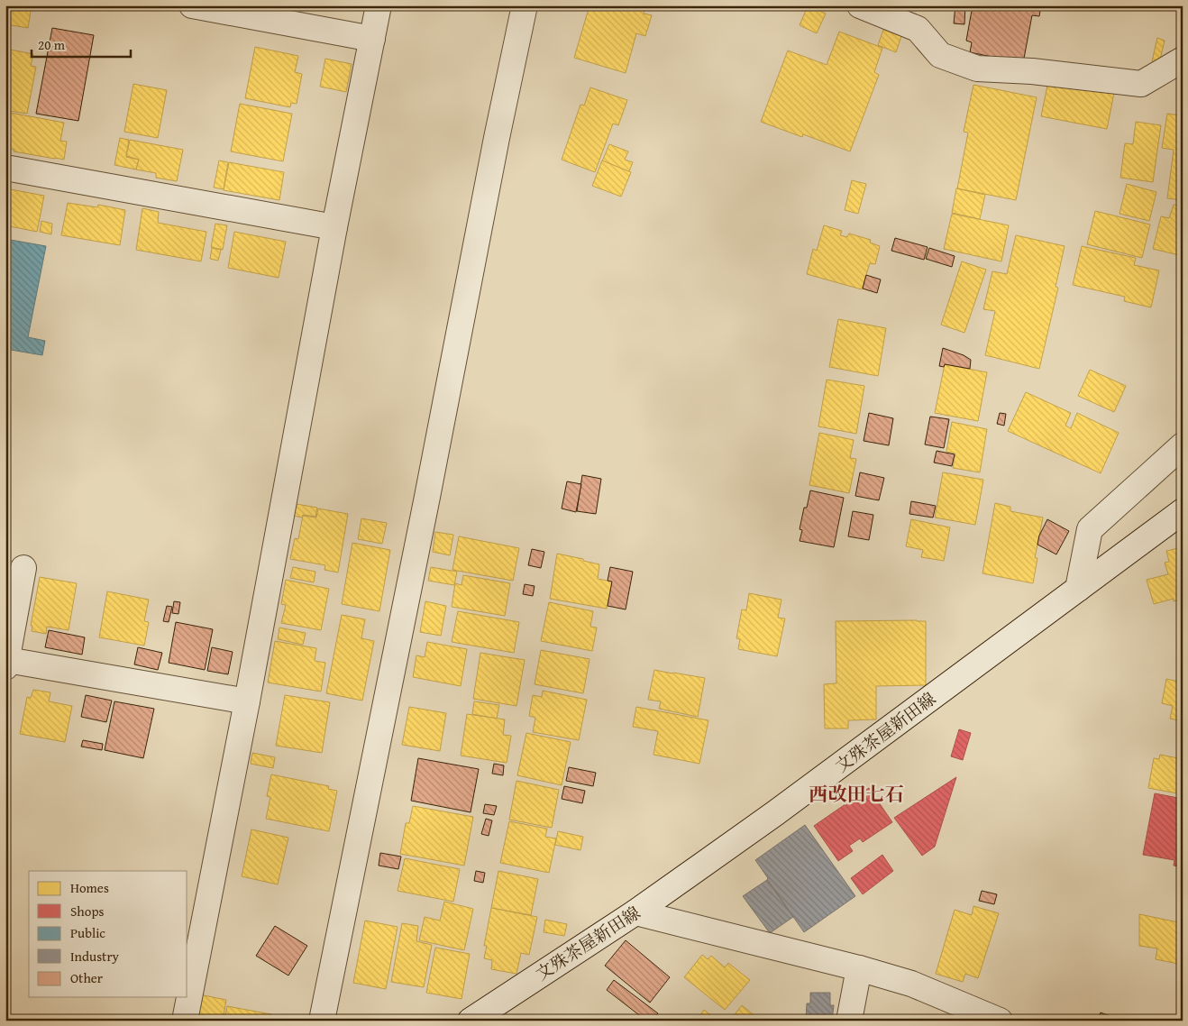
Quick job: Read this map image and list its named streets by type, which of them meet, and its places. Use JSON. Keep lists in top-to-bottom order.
{
  "streets": {
    "street": ["文殊茶屋新田線"]
  },
  "districts": ["西改田七石"],
  "legend": [
    "Homes",
    "Shops",
    "Public",
    "Industry",
    "Other"
  ],
  "scale_bar": "20 m"
}
